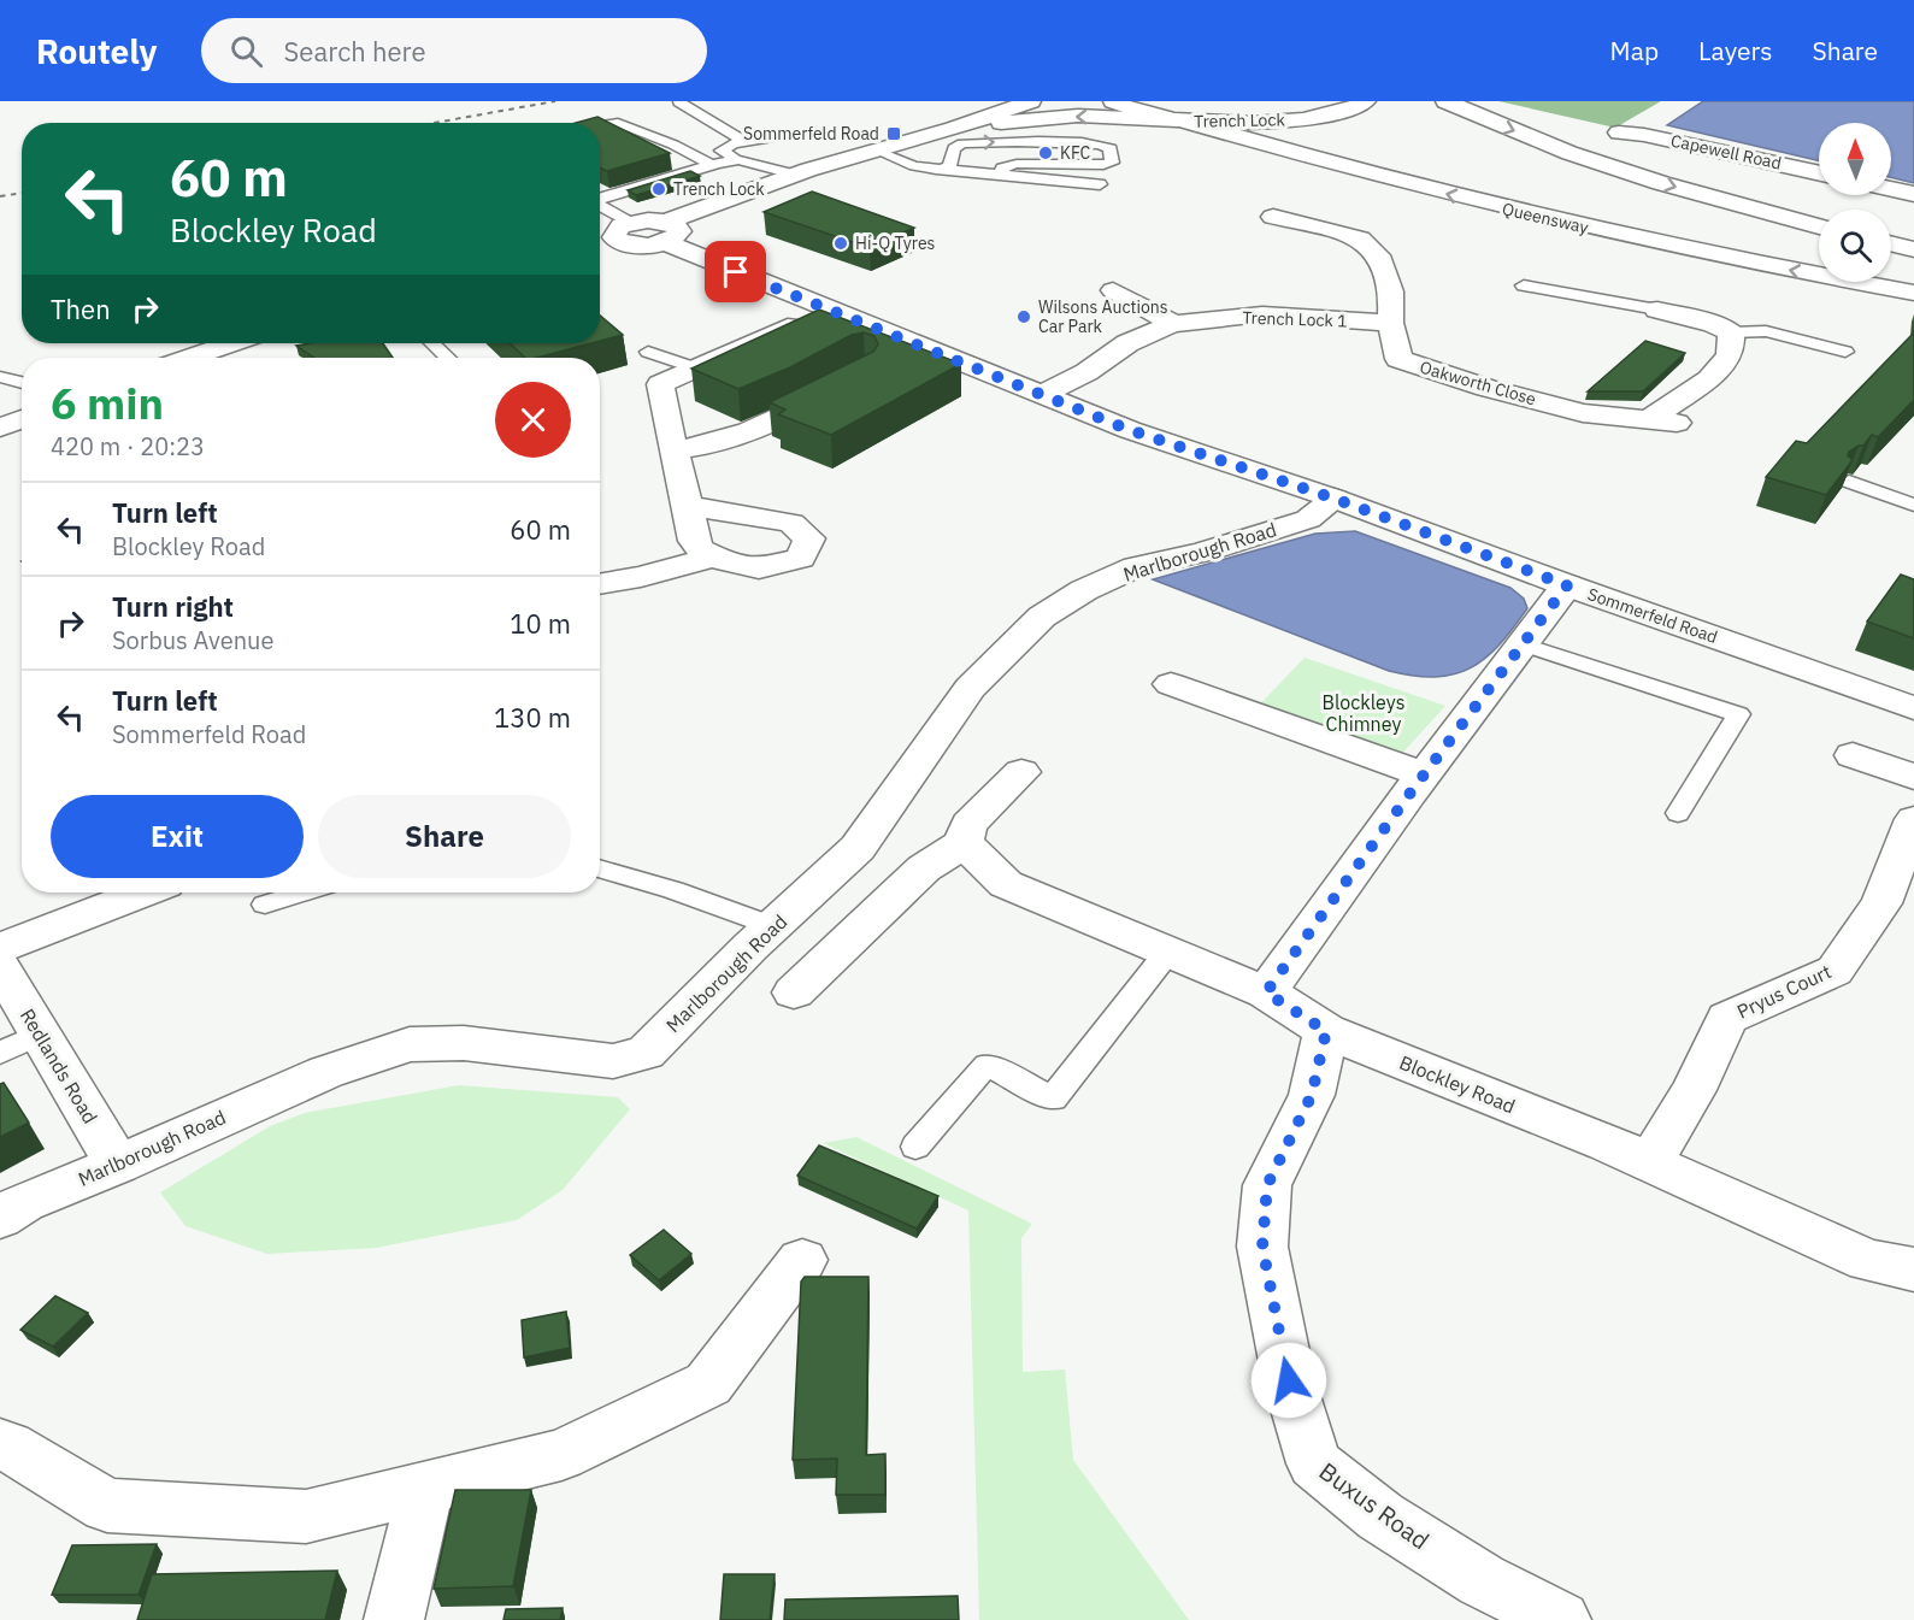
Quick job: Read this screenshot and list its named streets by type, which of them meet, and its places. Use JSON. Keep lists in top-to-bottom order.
{
  "streets": {
    "main road": [
      "Trench Lock",
      "Capewell Road",
      "Queensway",
      "Trench Lock 1",
      "Oakworth Close",
      "Marlborough Road",
      "Sommerfeld Road",
      "Pryus Court",
      "Redlands Road",
      "Blockley Road",
      "Buxus Road"
    ]
  },
  "crossings": [
    ["Trench Lock", "Queensway"],
    ["Trench Lock 1", "Oakworth Close"],
    ["Trench Lock 1", "Sommerfeld Road"],
    ["Marlborough Road", "Sommerfeld Road"],
    ["Marlborough Road", "Redlands Road"],
    ["Pryus Court", "Blockley Road"],
    ["Blockley Road", "Buxus Road"]
  ],
  "parks": ["Blockleys Chimney"],
  "places": {
    "transit": ["Sommerfeld Road"],
    "other": [
      "KFC",
      "Trench Lock",
      "Hi-Q Tyres",
      "Wilsons Auctions Car Park"
    ]
  },
  "north": "top",
  "page": {
    "header": "Routely",
    "search": "Search here",
    "nav": ["Map", "Layers", "Share"],
    "turn": ["60 m", "Blockley Road"],
    "then": "Then",
    "heading": ["6 min", "420 m · 20:23"],
    "list": [
      {
        "name": "Turn left",
        "note": "Blockley Road",
        "value": "60 m"
      },
      {
        "name": "Turn right",
        "note": "Sorbus Avenue",
        "value": "10 m"
      },
      {
        "name": "Turn left",
        "note": "Sommerfeld Road",
        "value": "130 m"
      }
    ],
    "buttons": ["Exit", "Share"]
  }
}
